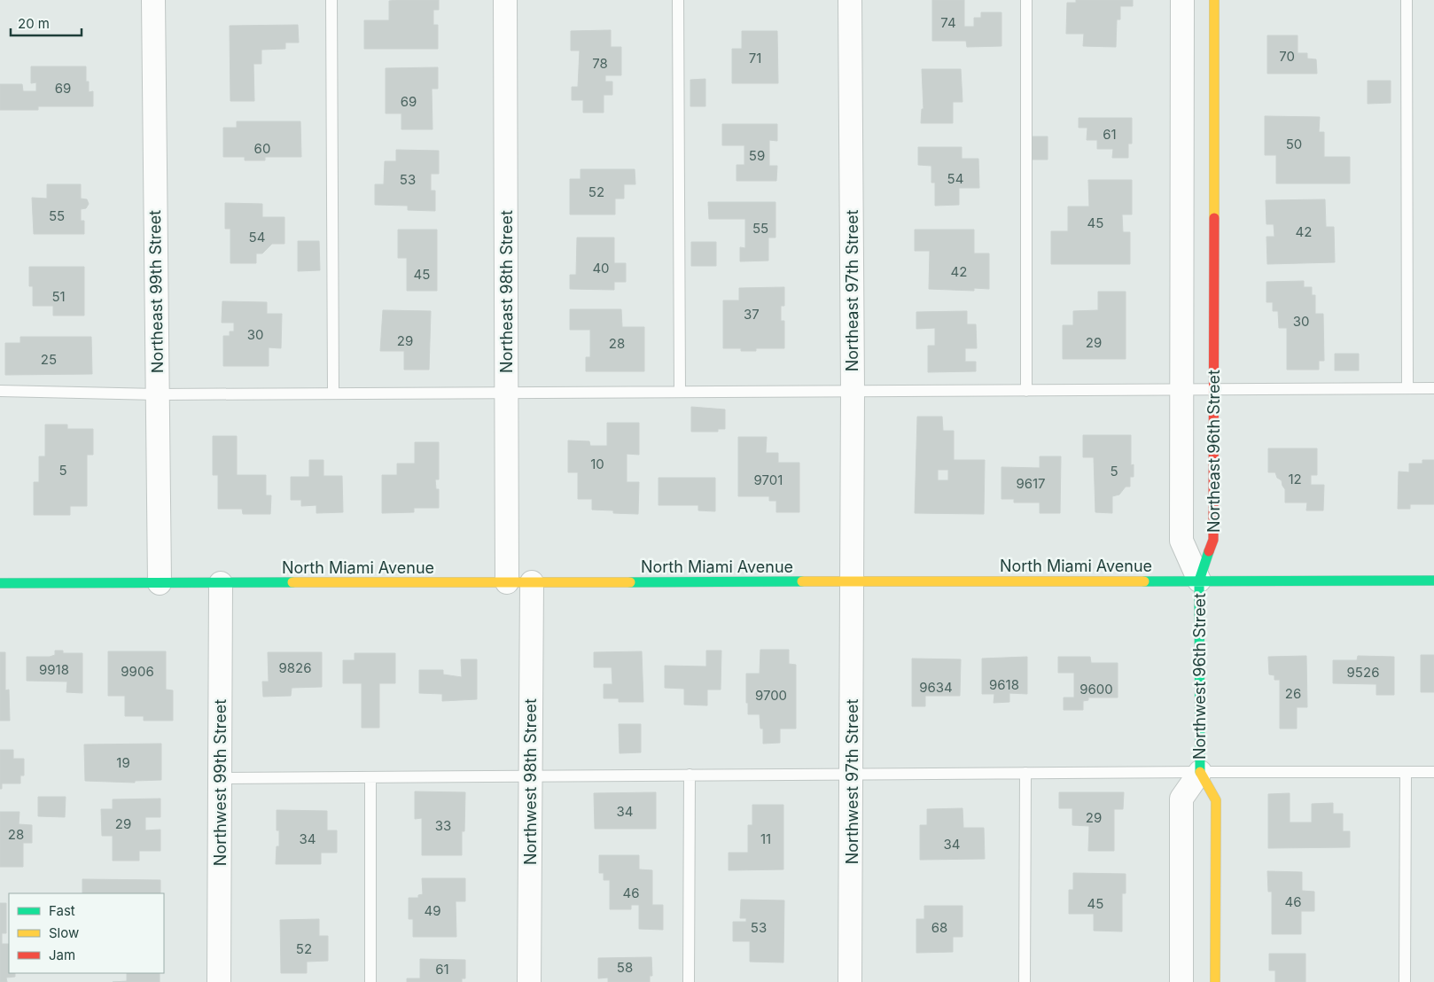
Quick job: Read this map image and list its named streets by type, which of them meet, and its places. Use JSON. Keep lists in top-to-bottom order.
{
  "streets": {
    "main road": ["Northeast 96th Street", "North Miami Avenue", "Northwest 96th Street"],
    "street": [
      "Northeast 97th Street",
      "Northeast 99th Street",
      "Northeast 98th Street",
      "Northwest 98th Street",
      "Northwest 97th Street",
      "Northwest 99th Street"
    ]
  },
  "crossings": [
    ["Northeast 97th Street", "North Miami Avenue"],
    ["Northeast 97th Street", "Northwest 97th Street"],
    ["Northeast 99th Street", "North Miami Avenue"],
    ["Northeast 98th Street", "North Miami Avenue"],
    ["Northeast 96th Street", "North Miami Avenue"],
    ["Northeast 96th Street", "Northwest 96th Street"],
    ["North Miami Avenue", "Northwest 96th Street"],
    ["North Miami Avenue", "Northwest 98th Street"],
    ["North Miami Avenue", "Northwest 97th Street"],
    ["North Miami Avenue", "Northwest 99th Street"]
  ],
  "house_numbers": [
    "74",
    "70",
    "71",
    "78",
    "69",
    "69",
    "61",
    "50",
    "60",
    "59",
    "54",
    "53",
    "52",
    "55",
    "45",
    "55",
    "42",
    "54",
    "40",
    "42",
    "45",
    "51",
    "37",
    "30",
    "30",
    "29",
    "29",
    "28",
    "25",
    "10",
    "5",
    "5",
    "12",
    "9701",
    "9617",
    "9826",
    "9918",
    "9906",
    "9526",
    "9618",
    "9634",
    "9600",
    "26",
    "9700",
    "19",
    "34",
    "29",
    "29",
    "33",
    "28",
    "34",
    "11",
    "34",
    "46",
    "46",
    "45",
    "49",
    "53",
    "68",
    "52",
    "58",
    "61"
  ],
  "legend": ["Fast", "Slow", "Jam"],
  "scale_bar": "20 m"
}
